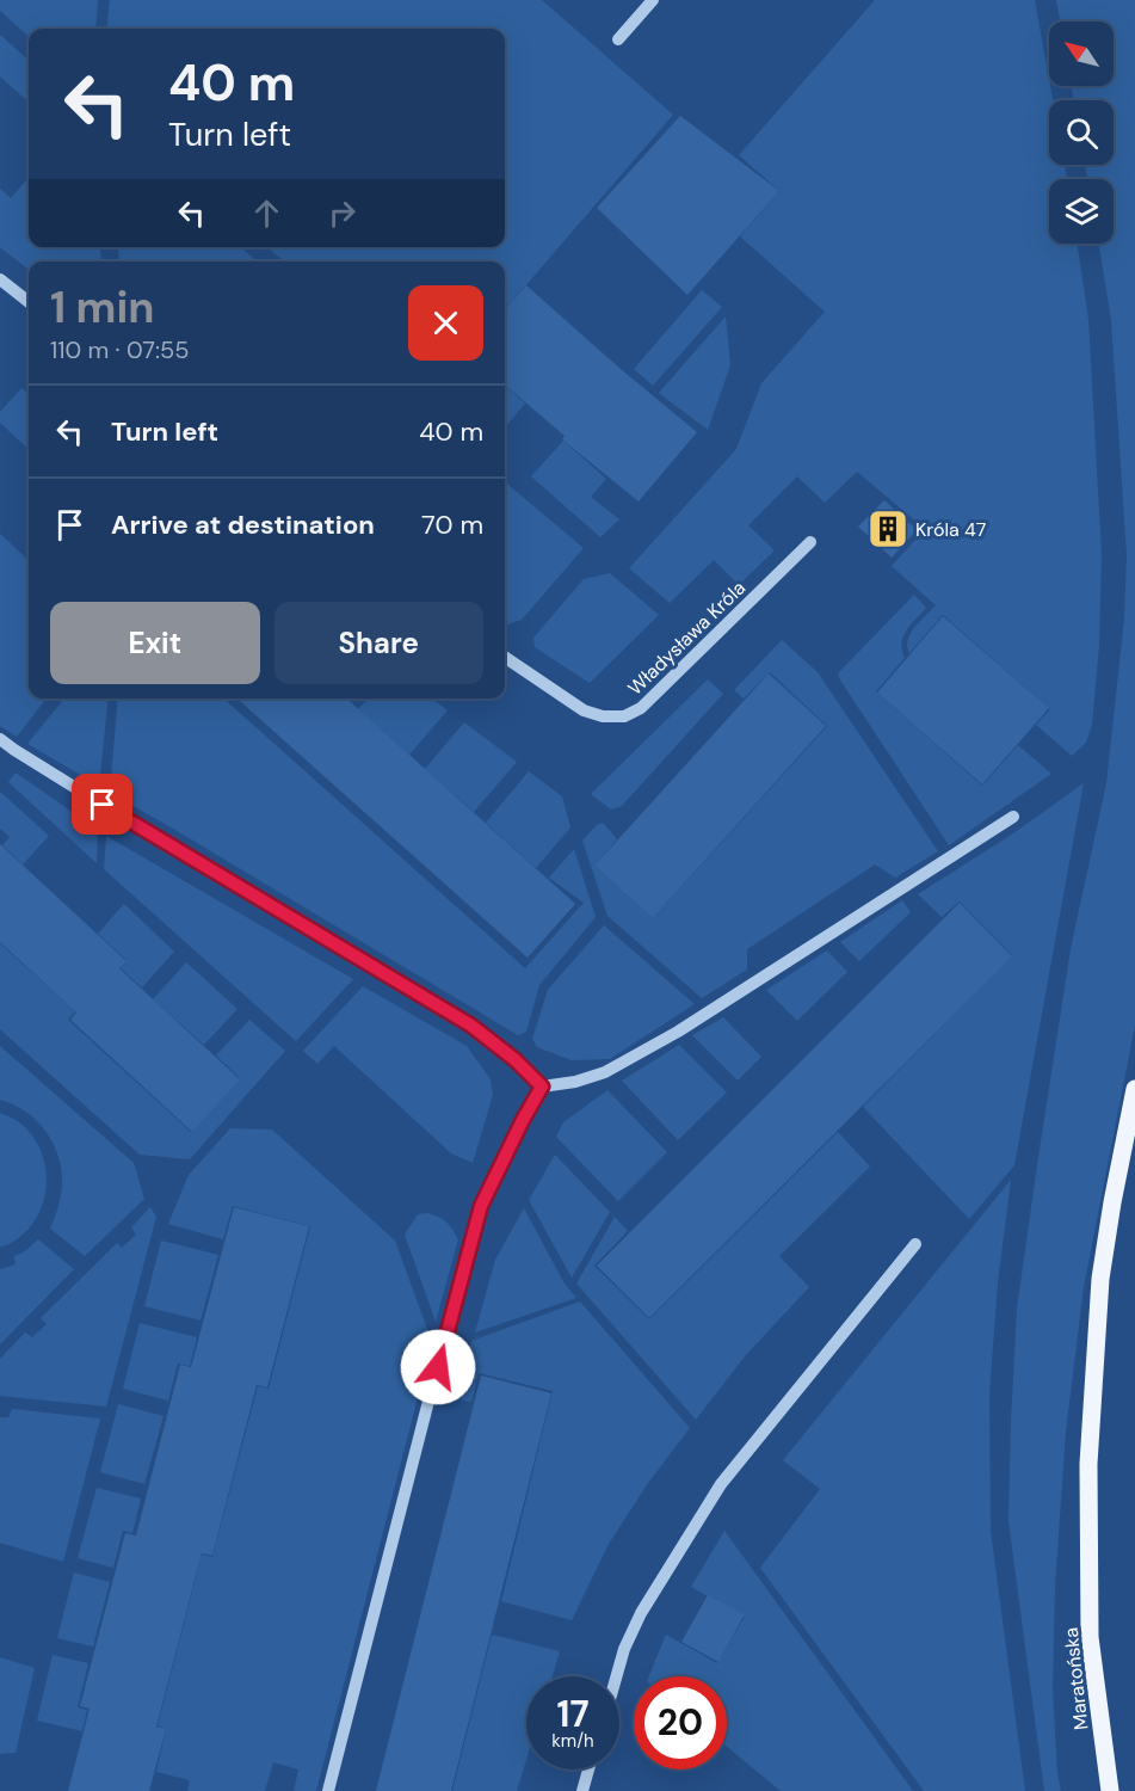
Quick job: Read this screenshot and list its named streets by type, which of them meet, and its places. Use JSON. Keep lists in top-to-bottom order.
{
  "streets": {
    "main road": ["Maratońska"],
    "street": ["Władysława Króla"]
  },
  "places": {
    "building": ["Króla 47"]
  },
  "north": "top left",
  "page": {
    "turn": ["40 m", "Turn left"],
    "heading": ["1 min", "110 m · 07:55"],
    "list": [
      {
        "name": "Turn left",
        "value": "40 m"
      },
      {
        "name": "Arrive at destination",
        "value": "70 m"
      }
    ],
    "buttons": ["Exit", "Share"],
    "speed": "17 km/h",
    "limit": "20"
  }
}
